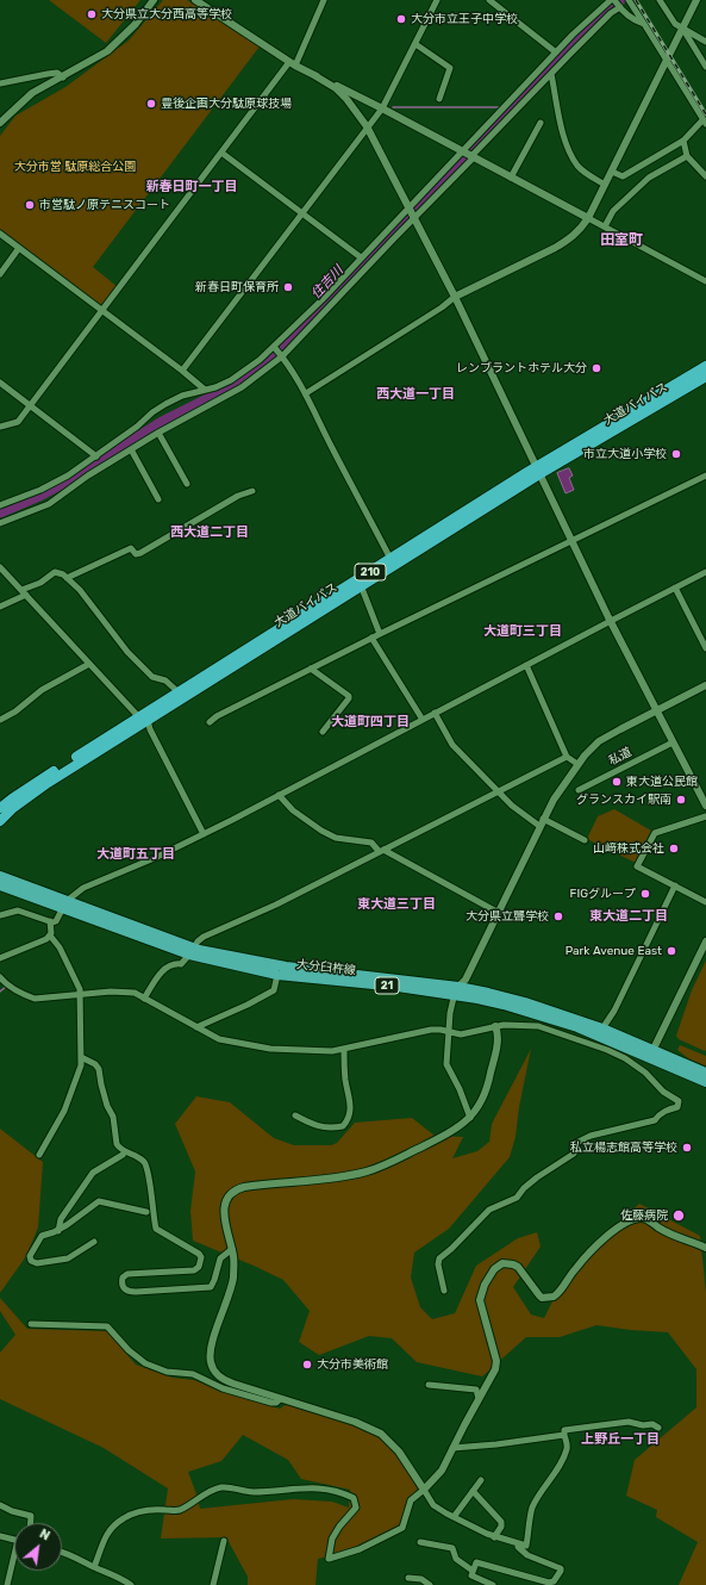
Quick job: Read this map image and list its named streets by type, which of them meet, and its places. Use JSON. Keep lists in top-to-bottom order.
{
  "streets": {
    "highway": ["大道バイパス", "210"],
    "main road": ["大分臼杵線", "21"],
    "street": ["私道"]
  },
  "districts": [
    "新春日町一丁目",
    "田室町",
    "西大道一丁目",
    "西大道二丁目",
    "大道町三丁目",
    "大道町四丁目",
    "大道町五丁目",
    "東大道三丁目",
    "東大道二丁目",
    "上野丘一丁目"
  ],
  "water": ["住吉川"],
  "parks": ["大分市営 駄原総合公園"],
  "places": [
    "大分県立大分西高等学校",
    "大分市立王子中学校",
    "豊後企画大分駄原球技場",
    "市営駄ノ原テニスコート",
    "新春日町保育所",
    "レンブラントホテル大分",
    "市立大道小学校",
    "東大道公民館",
    "グランスカイ駅南",
    "山﨑株式会社",
    "FIGグループ",
    "大分県立聾学校",
    "Park Avenue East",
    "私立楊志館高等学校",
    "佐藤病院",
    "大分市美術館"
  ],
  "north": "top right"
}
